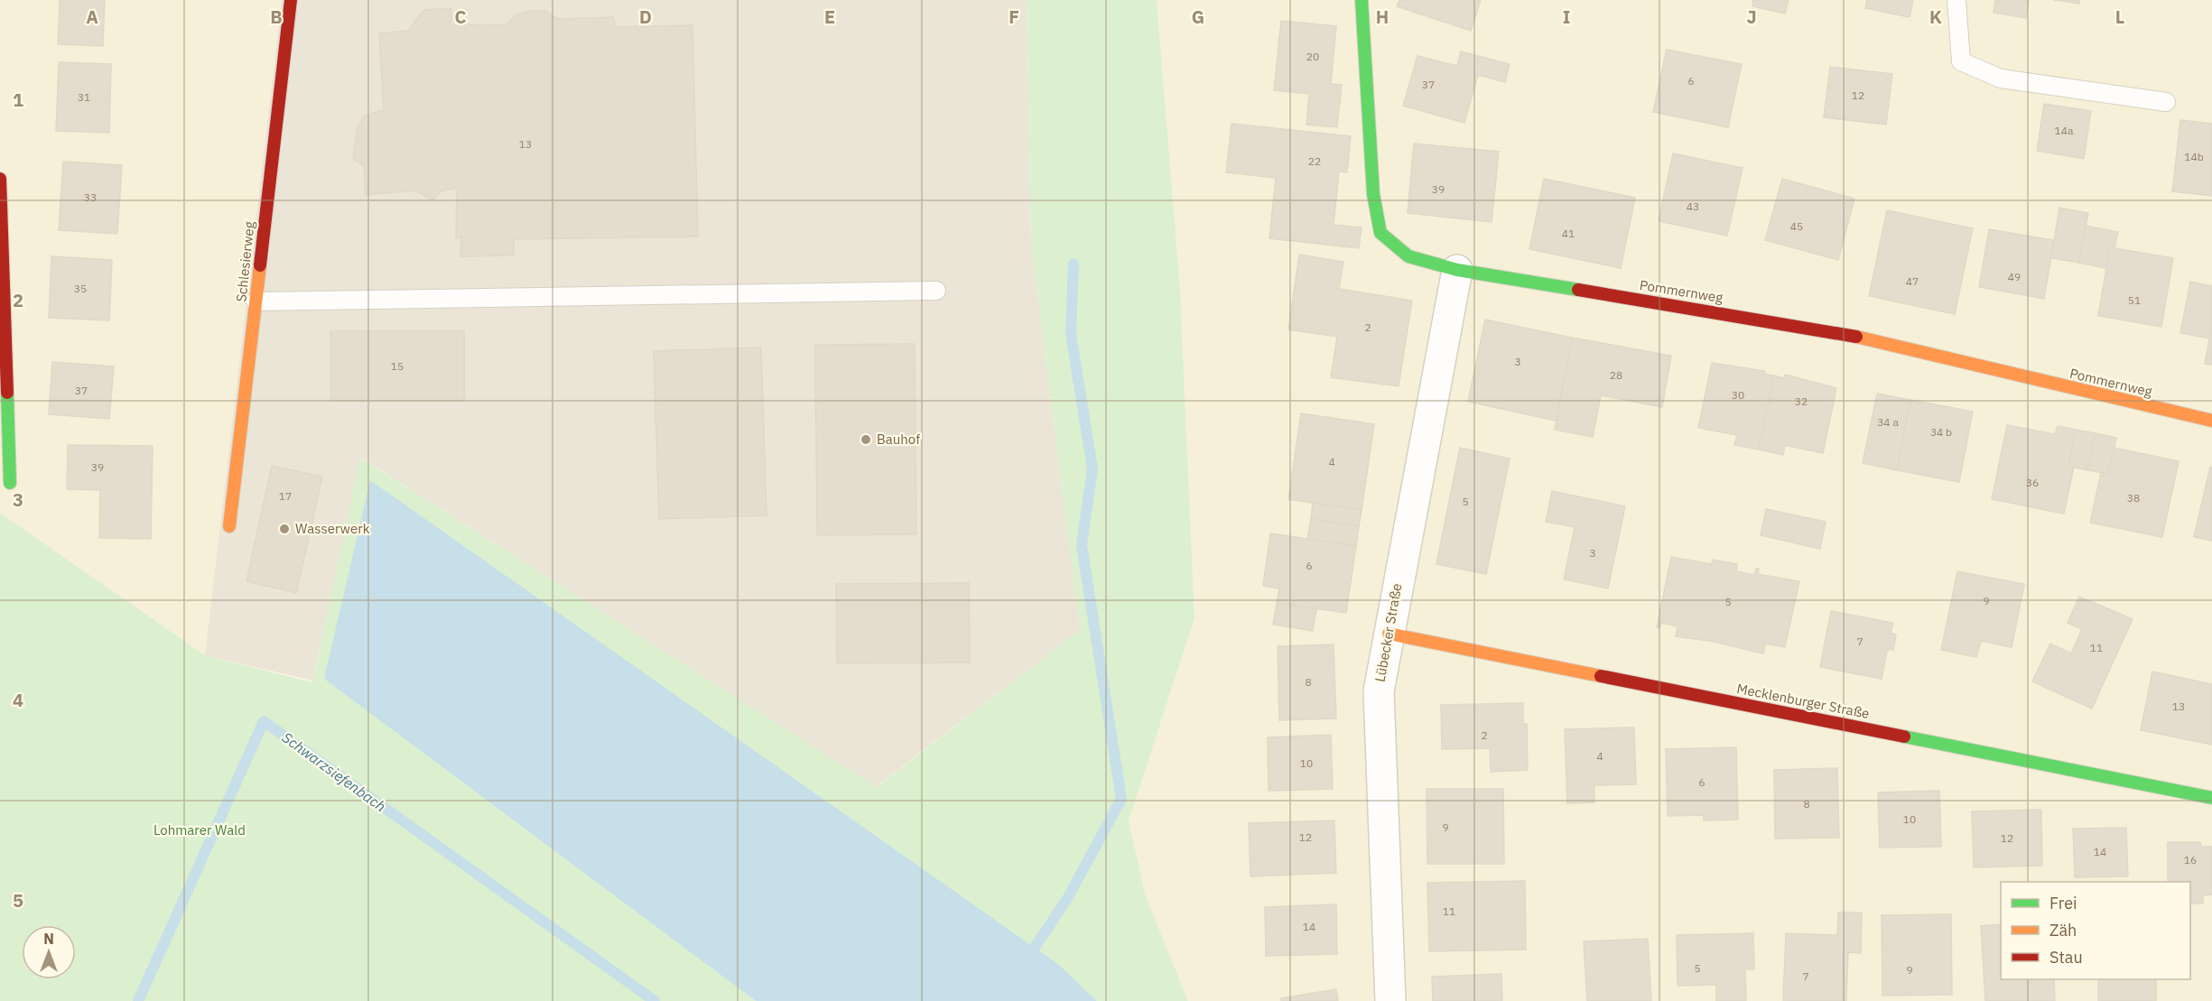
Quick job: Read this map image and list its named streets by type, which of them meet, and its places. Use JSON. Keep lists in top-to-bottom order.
{
  "streets": {
    "street": [
      "Schlesierweg",
      "Pommernweg",
      "Lübecker Straße",
      "Mecklenburger Straße"
    ]
  },
  "crossings": [
    ["Pommernweg", "Lübecker Straße"],
    ["Lübecker Straße", "Mecklenburger Straße"]
  ],
  "water": ["Schwarzsiefenbach"],
  "parks": ["Lohmarer Wald"],
  "places": ["Bauhof", "Wasserwerk"],
  "house_numbers": [
    "20",
    "6",
    "37",
    "12",
    "31",
    "14a",
    "13",
    "14b",
    "22",
    "39",
    "33",
    "43",
    "45",
    "41",
    "49",
    "47",
    "35",
    "51",
    "2",
    "3",
    "15",
    "28",
    "37",
    "30",
    "32",
    "34 a",
    "34 b",
    "4",
    "39",
    "36",
    "17",
    "38",
    "5",
    "3",
    "6",
    "9",
    "5",
    "7",
    "11",
    "8",
    "13",
    "2",
    "4",
    "10",
    "6",
    "8",
    "10",
    "9",
    "12",
    "12",
    "14",
    "16",
    "11",
    "14",
    "5",
    "9",
    "7"
  ],
  "legend": ["Frei", "Zäh", "Stau"],
  "north": "top",
  "grid": {
    "columns": [
      "A",
      "B",
      "C",
      "D",
      "E",
      "F",
      "G",
      "H",
      "I",
      "J",
      "K",
      "L"
    ],
    "rows": [
      "1",
      "2",
      "3",
      "4",
      "5"
    ]
  }
}
